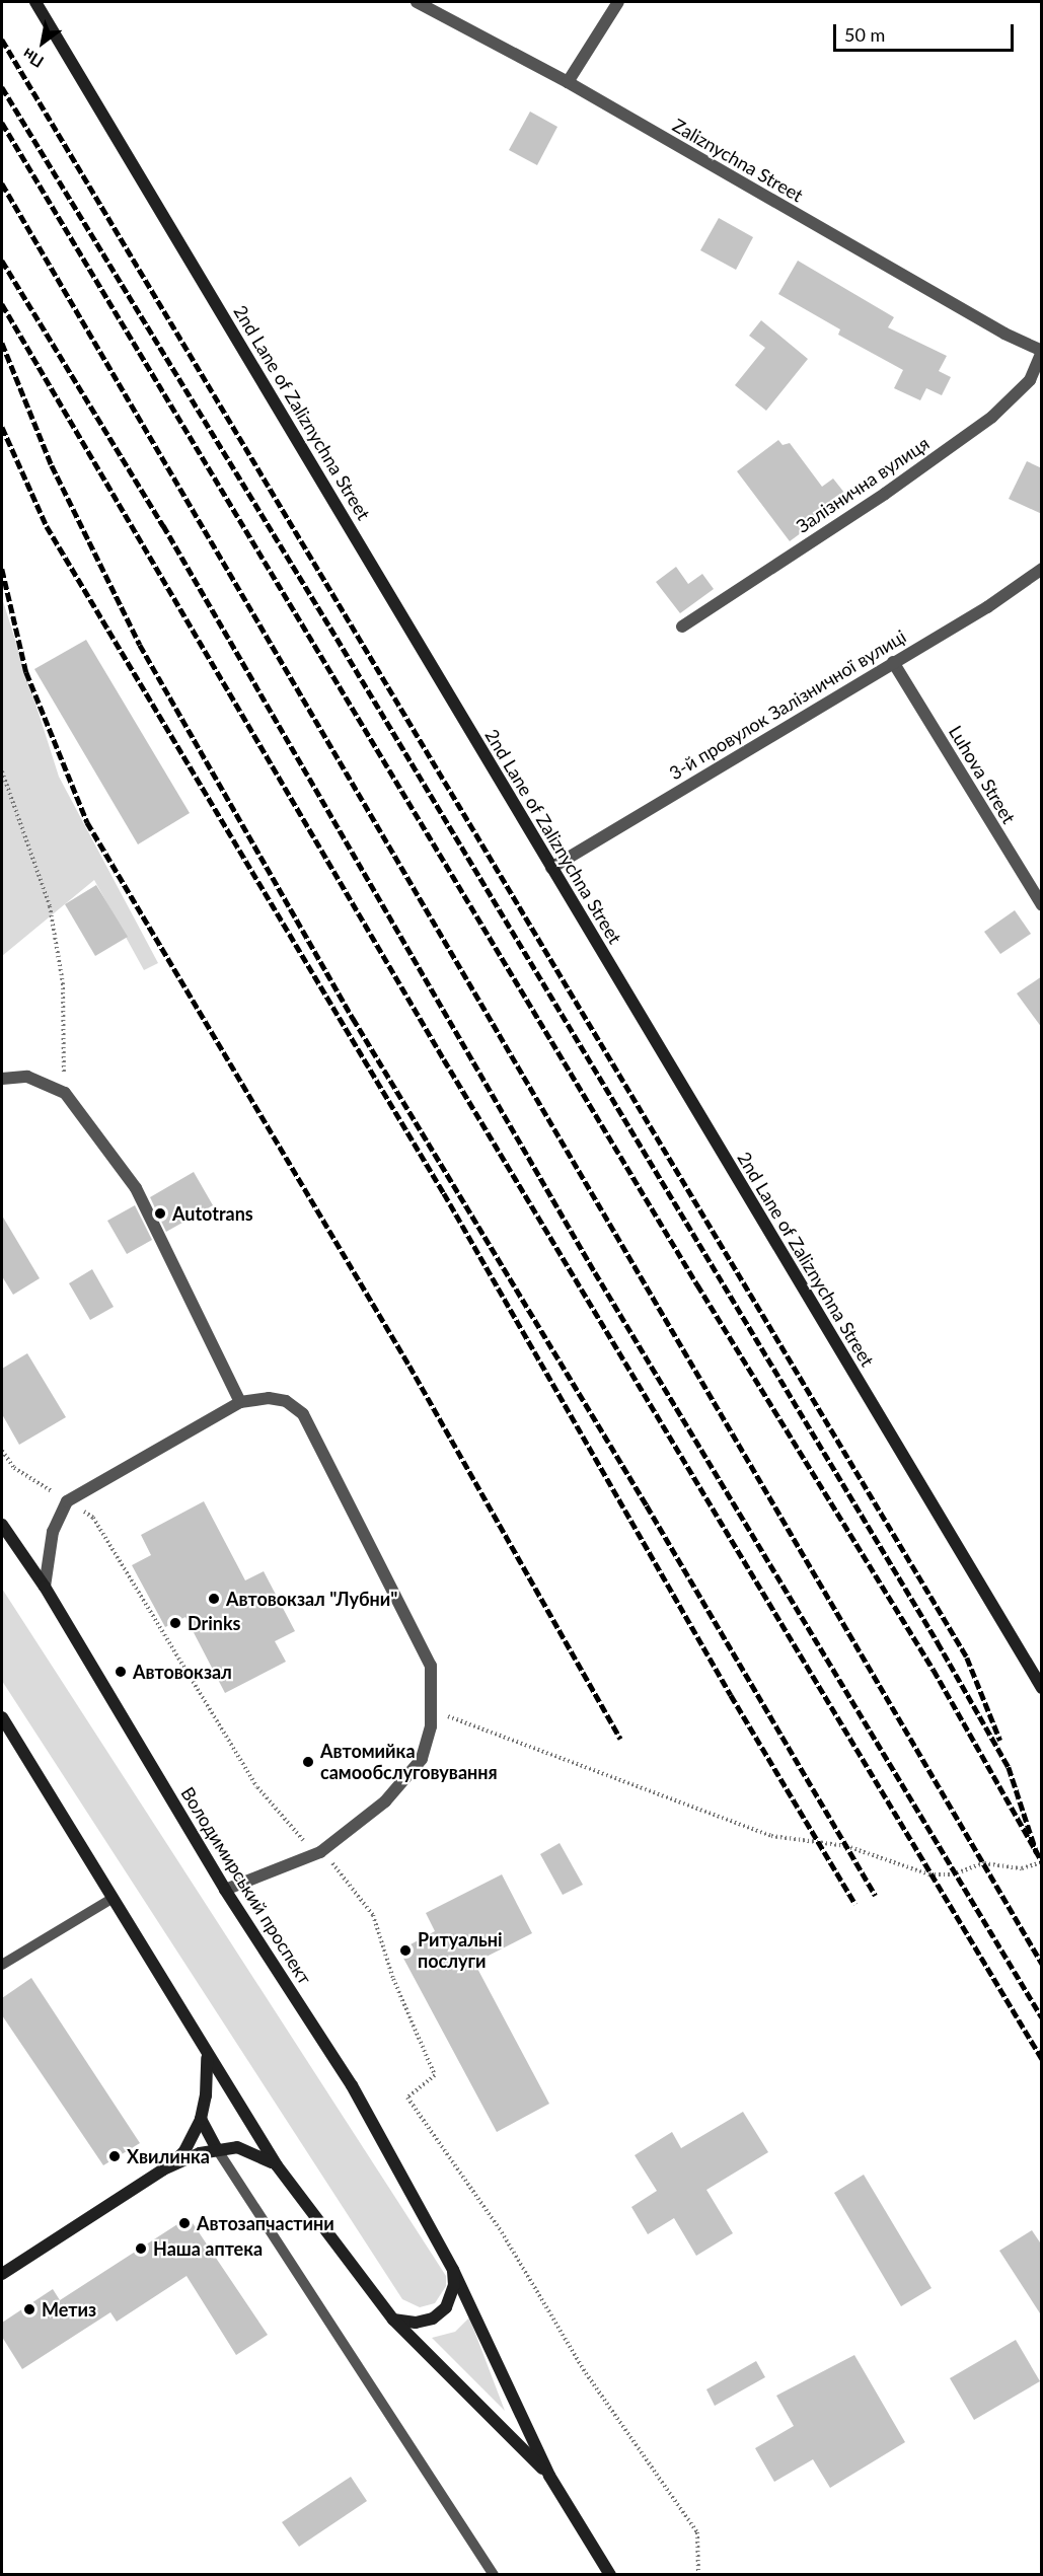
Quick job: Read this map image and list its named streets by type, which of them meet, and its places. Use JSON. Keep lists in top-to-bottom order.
{
  "streets": {
    "street": [
      "Zaliznychna Street",
      "2nd Lane of Zaliznychna Street",
      "Залізнична вулиця",
      "3-й провулок Залізничної вулиці",
      "Luhova Street",
      "Володимирський проспект"
    ]
  },
  "crossings": [
    ["Zaliznychna Street", "Залізнична вулиця"],
    ["2nd Lane of Zaliznychna Street", "3-й провулок Залізничної вулиці"],
    ["3-й провулок Залізничної вулиці", "Luhova Street"]
  ],
  "places": [
    "Autotrans",
    "Автовокзал \"Лубни\"",
    "Drinks",
    "Автовокзал",
    "Автомийка самообслуговування",
    "Ритуальні послуги",
    "Хвилинка",
    "Автозапчастини",
    "Наша аптека",
    "Метиз"
  ],
  "scale_bar": "50 m",
  "north": "bottom left"
}
